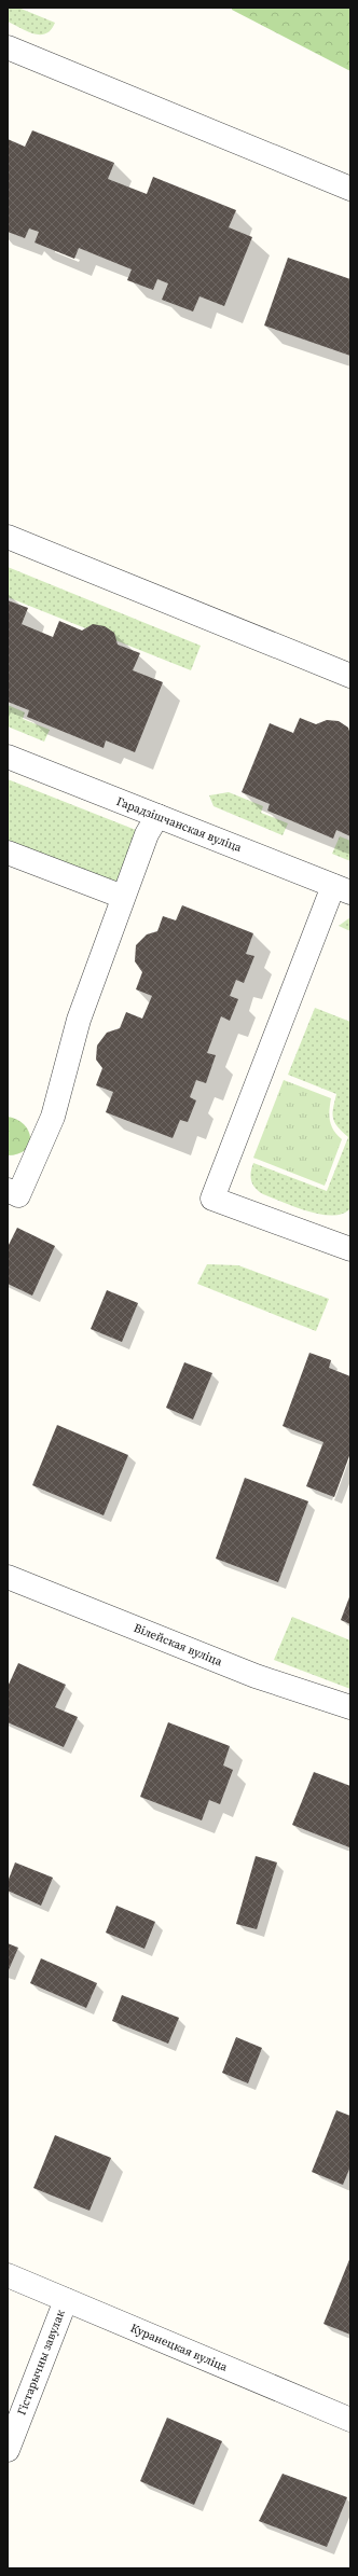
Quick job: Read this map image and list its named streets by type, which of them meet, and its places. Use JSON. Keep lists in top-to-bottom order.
{
  "streets": {
    "street": [
      "Гарадзішчанская вуліца",
      "Вілейская вуліца",
      "Куранецкая вуліца",
      "Гістарычны завулак"
    ]
  },
  "crossings": [
    ["Куранецкая вуліца", "Гістарычны завулак"]
  ]
}
